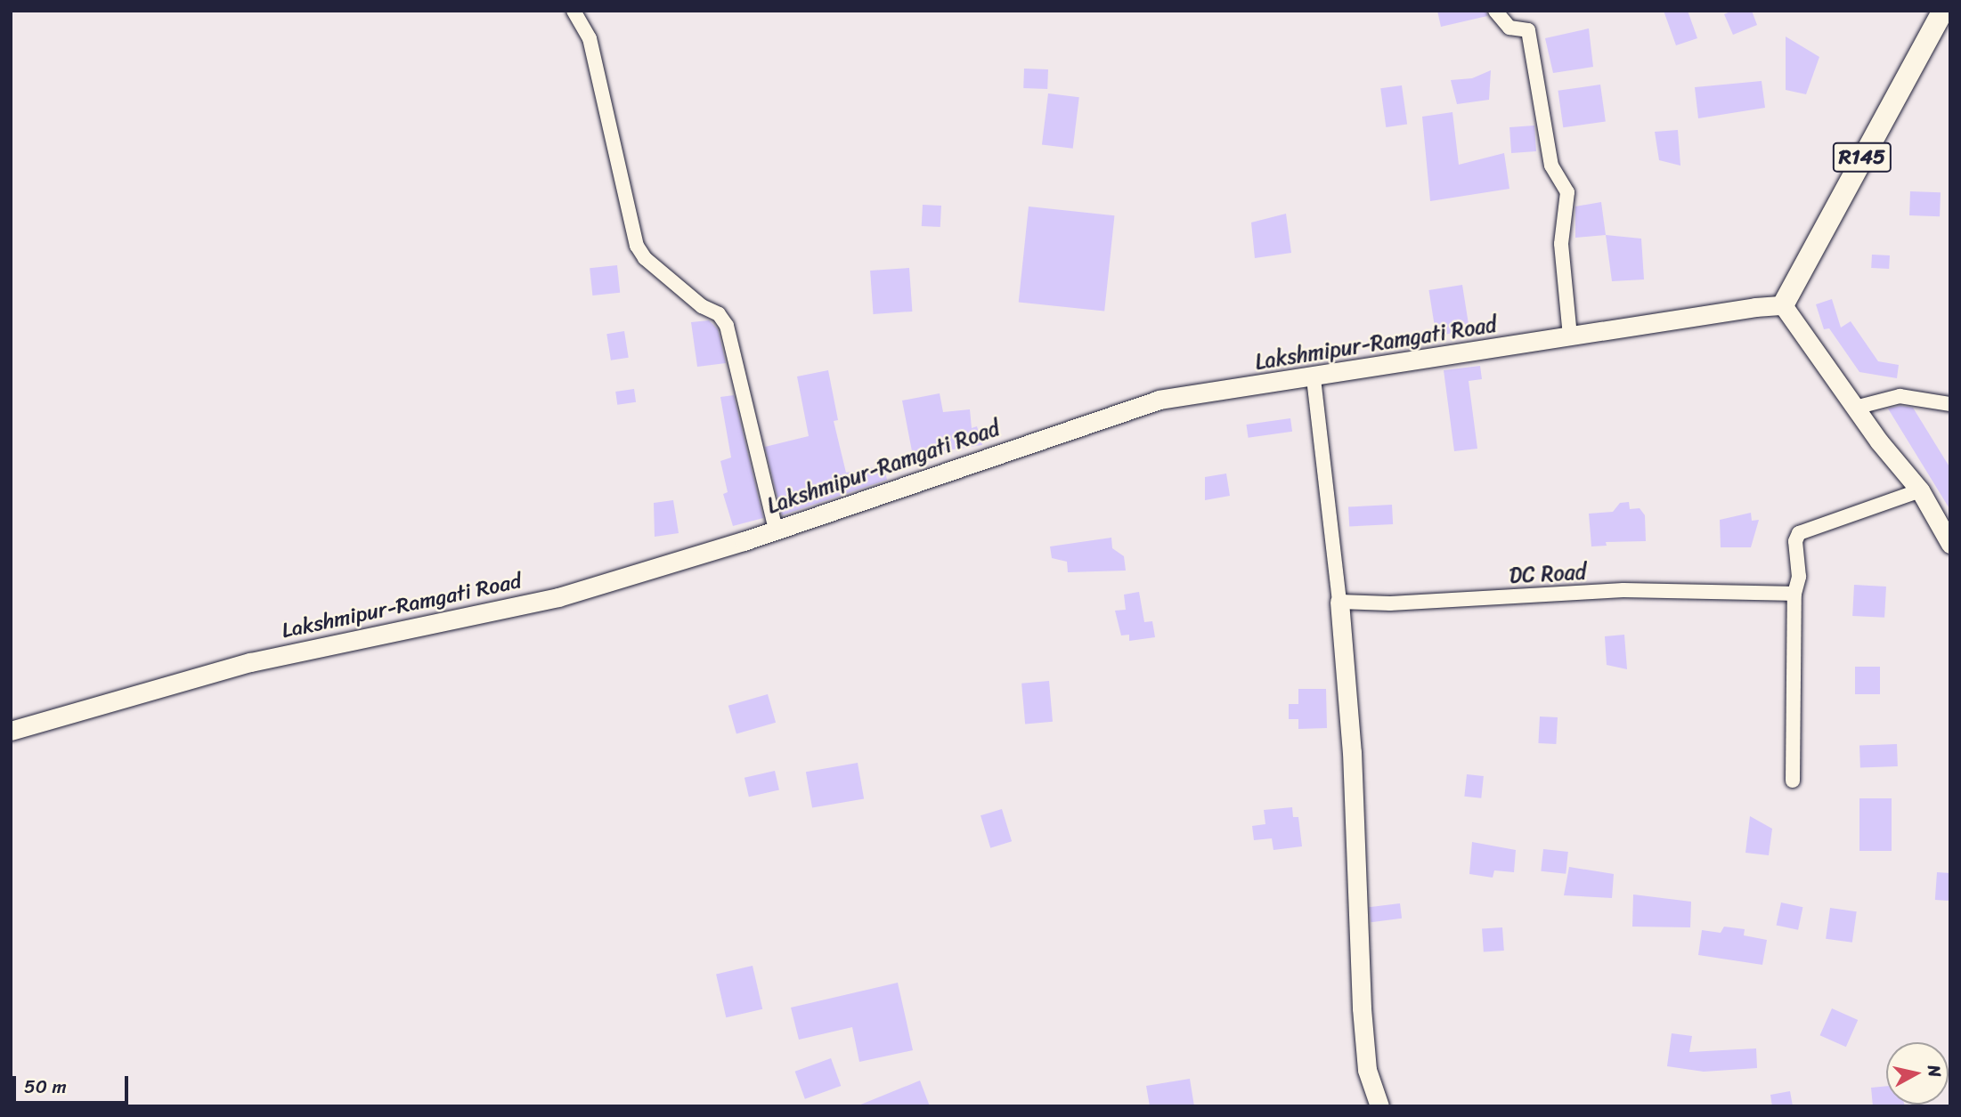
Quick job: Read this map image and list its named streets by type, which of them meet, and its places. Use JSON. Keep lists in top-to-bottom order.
{
  "streets": {
    "main road": ["R145", "Lakshmipur-Ramgati Road"],
    "street": ["DC Road"]
  },
  "crossings": [
    ["R145", "Lakshmipur-Ramgati Road"]
  ],
  "scale_bar": "50 m",
  "north": "right"
}
